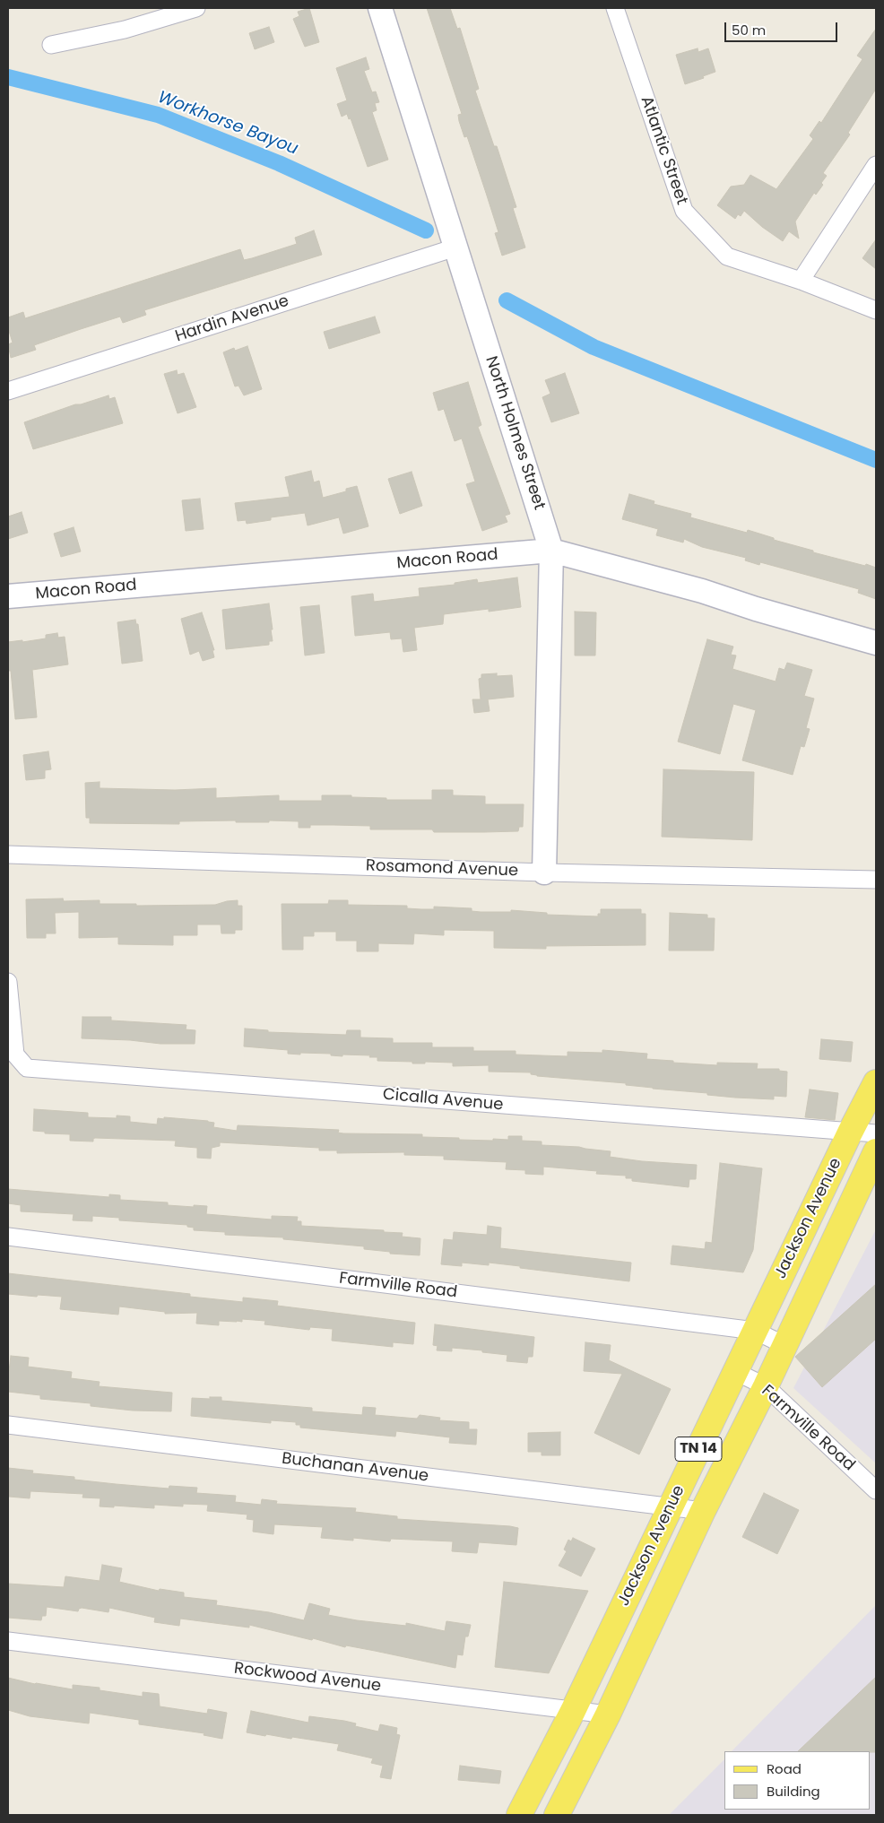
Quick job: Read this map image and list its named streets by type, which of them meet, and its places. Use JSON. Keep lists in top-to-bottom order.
{
  "streets": {
    "main road": ["Jackson Avenue", "TN 14"],
    "street": [
      "Atlantic Street",
      "Hardin Avenue",
      "North Holmes Street",
      "Macon Road",
      "Rosamond Avenue",
      "Cicalla Avenue",
      "Farmville Road",
      "Buchanan Avenue",
      "Rockwood Avenue"
    ]
  },
  "crossings": [
    ["Hardin Avenue", "North Holmes Street"],
    ["North Holmes Street", "Macon Road"],
    ["North Holmes Street", "Rosamond Avenue"],
    ["Cicalla Avenue", "Jackson Avenue"],
    ["Jackson Avenue", "Farmville Road"],
    ["Jackson Avenue", "Buchanan Avenue"],
    ["Jackson Avenue", "Rockwood Avenue"]
  ],
  "water": ["Workhorse Bayou"],
  "legend": ["Road", "Building"],
  "scale_bar": "50 m"
}
